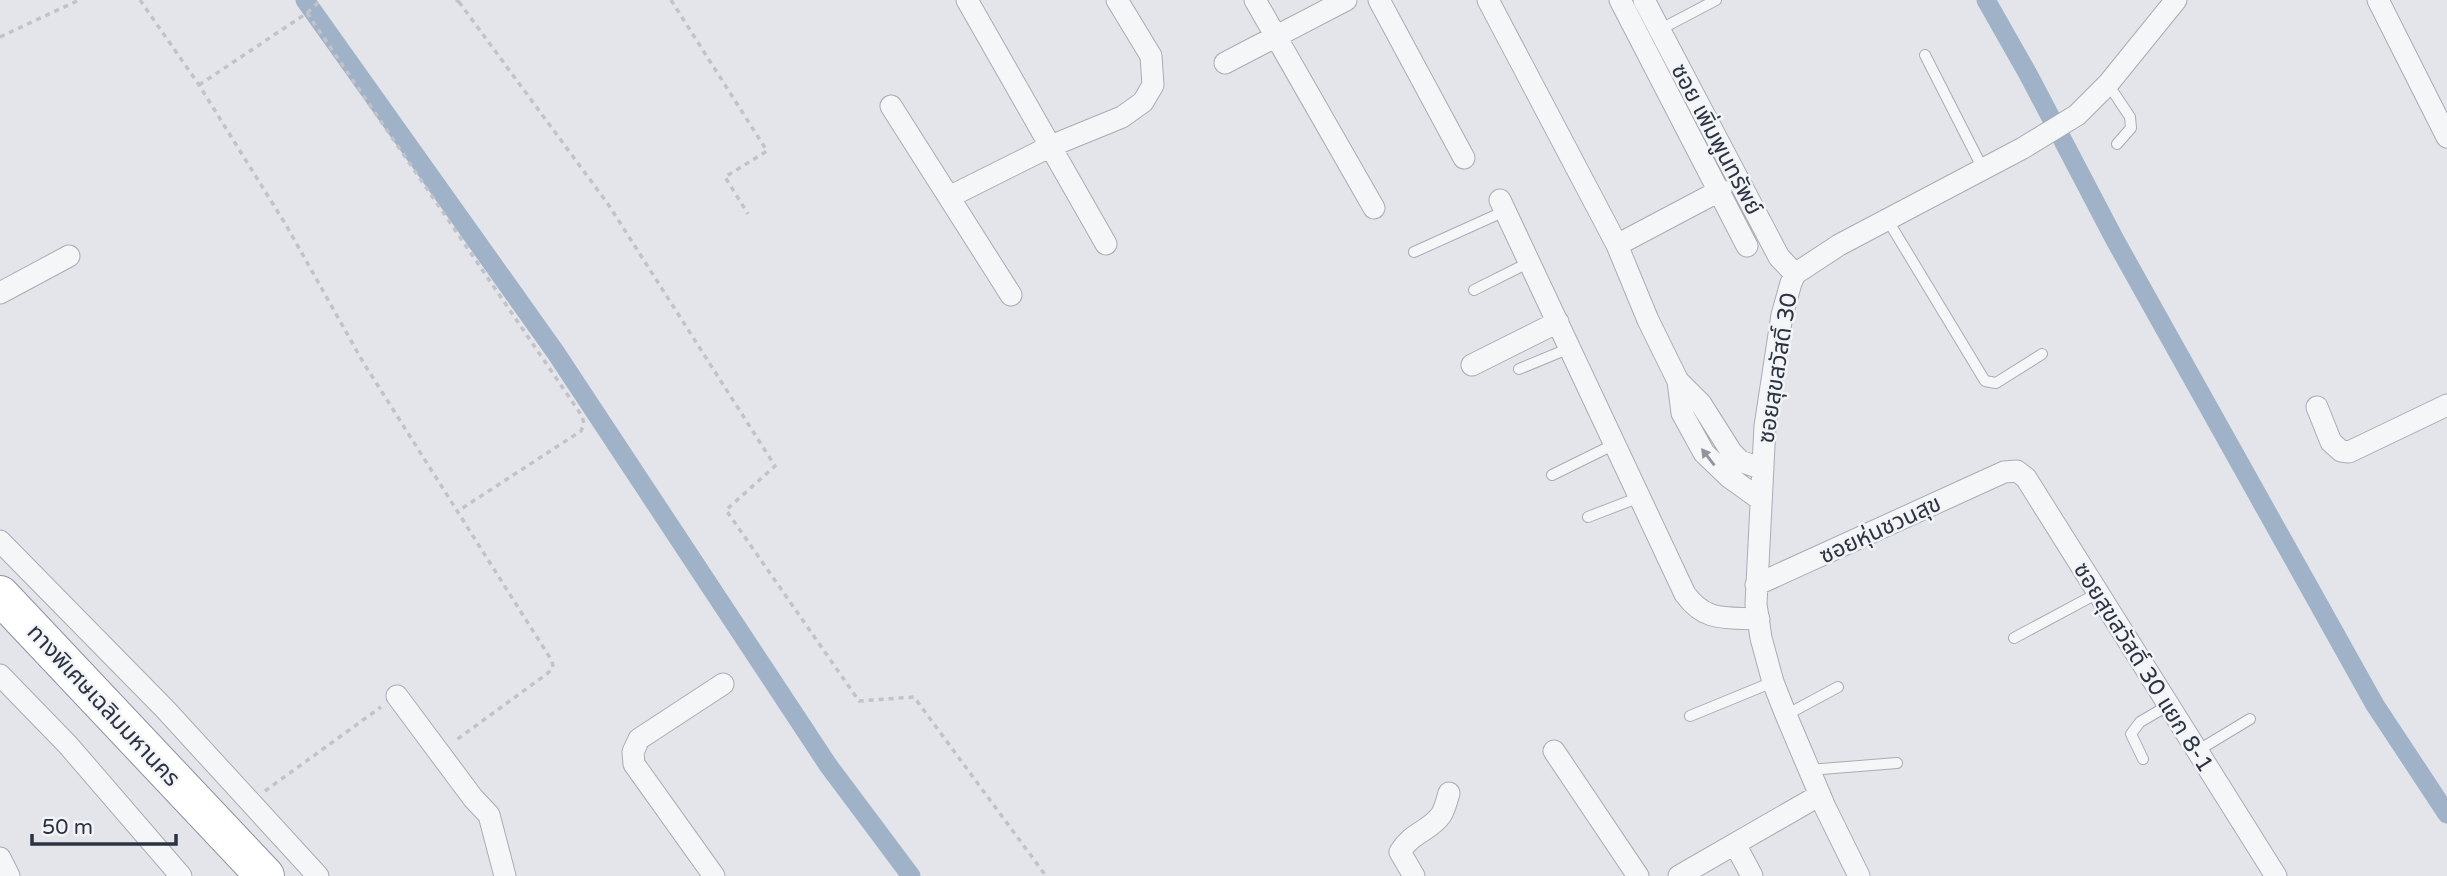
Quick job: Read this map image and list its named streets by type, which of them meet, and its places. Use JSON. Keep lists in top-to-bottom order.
{
  "streets": {
    "highway": ["ทางพิเศษเฉลิมมหานคร"],
    "street": [
      "ซอย เพิ่มพูนทรัพย์",
      "ซอยสุขสวัสดิ์ 30",
      "ซอยหุ่นชวนสุข",
      "ซอยสุขสวัสดิ์ 30 แยก 8-1"
    ]
  },
  "crossings": [
    ["ซอย เพิ่มพูนทรัพย์", "ซอยสุขสวัสดิ์ 30"],
    ["ซอยสุขสวัสดิ์ 30", "ซอยหุ่นชวนสุข"],
    ["ซอยหุ่นชวนสุข", "ซอยสุขสวัสดิ์ 30 แยก 8-1"]
  ],
  "scale_bar": "50 m"
}
